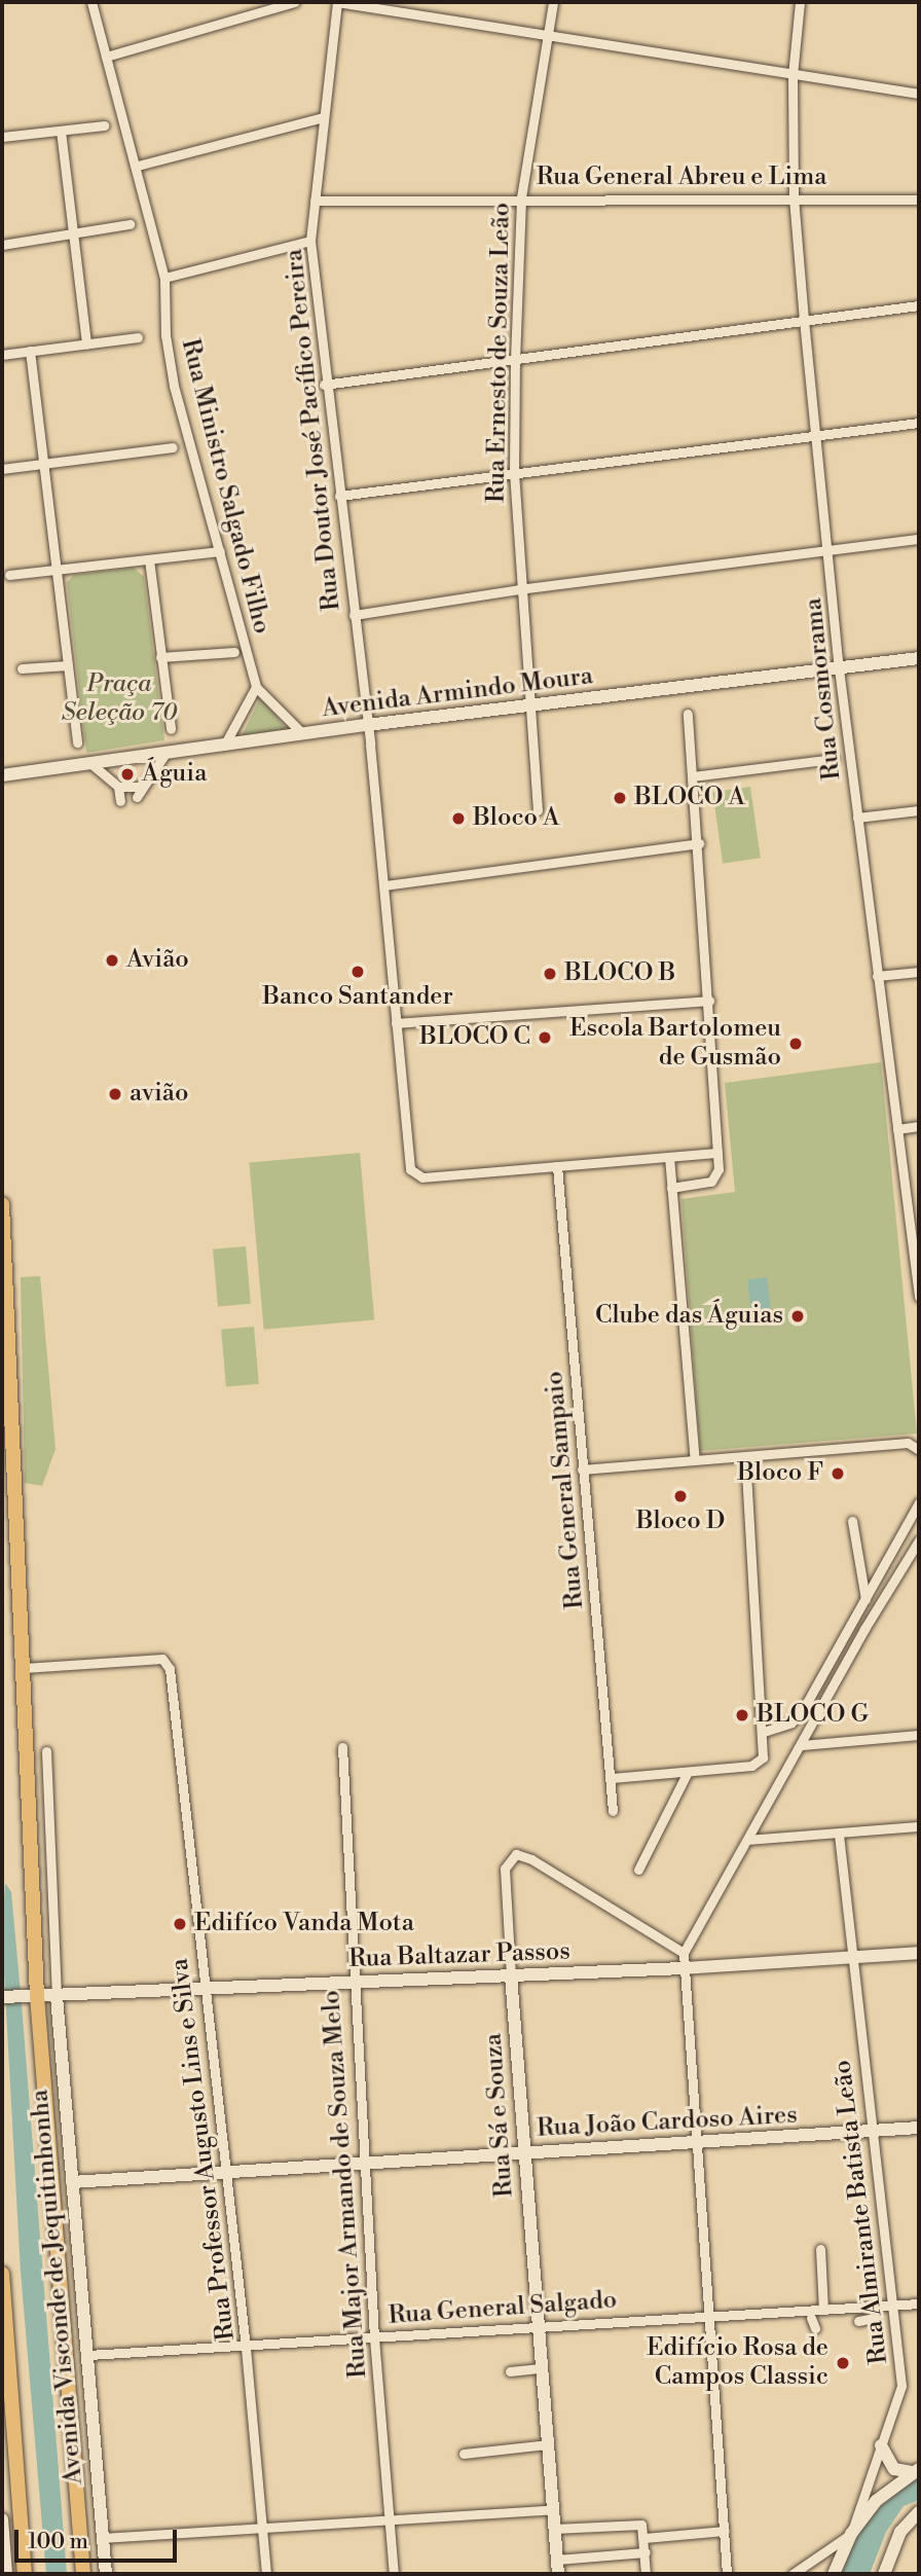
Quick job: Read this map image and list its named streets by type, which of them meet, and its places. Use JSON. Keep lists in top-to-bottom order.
{
  "streets": {
    "main road": ["Avenida Visconde de Jequitinhonha"],
    "street": [
      "Rua General Abreu e Lima",
      "Rua Ernesto de Souza Leão",
      "Rua Doutor José Pacífico Pereira",
      "Rua Ministro Salgado Filho",
      "Rua Cosmorama",
      "Avenida Armindo Moura",
      "Rua General Sampaio",
      "Rua Baltazar Passos",
      "Rua Sá e Souza",
      "Rua João Cardoso Aires",
      "Rua Professor Augusto Lins e Silva",
      "Rua Major Armando de Souza Melo",
      "Rua Almirante Batista Leão",
      "Rua General Salgado"
    ]
  },
  "crossings": [
    ["Rua General Abreu e Lima", "Rua Ernesto de Souza Leão"],
    ["Rua General Abreu e Lima", "Rua Doutor José Pacífico Pereira"],
    ["Rua General Abreu e Lima", "Rua Cosmorama"],
    ["Rua Ernesto de Souza Leão", "Avenida Armindo Moura"],
    ["Rua Doutor José Pacífico Pereira", "Avenida Armindo Moura"],
    ["Rua Cosmorama", "Avenida Armindo Moura"],
    ["Rua Baltazar Passos", "Rua Sá e Souza"],
    ["Rua Baltazar Passos", "Rua Professor Augusto Lins e Silva"],
    ["Rua Baltazar Passos", "Rua Major Armando de Souza Melo"],
    ["Rua Baltazar Passos", "Rua Almirante Batista Leão"],
    ["Rua Baltazar Passos", "Avenida Visconde de Jequitinhonha"],
    ["Rua Sá e Souza", "Rua João Cardoso Aires"],
    ["Rua Sá e Souza", "Rua General Salgado"],
    ["Rua João Cardoso Aires", "Rua Professor Augusto Lins e Silva"],
    ["Rua João Cardoso Aires", "Rua Major Armando de Souza Melo"],
    ["Rua João Cardoso Aires", "Rua Almirante Batista Leão"],
    ["Rua João Cardoso Aires", "Avenida Visconde de Jequitinhonha"],
    ["Rua Professor Augusto Lins e Silva", "Avenida Visconde de Jequitinhonha"],
    ["Rua Professor Augusto Lins e Silva", "Rua General Salgado"],
    ["Rua Major Armando de Souza Melo", "Rua General Salgado"],
    ["Rua Almirante Batista Leão", "Rua General Salgado"],
    ["Avenida Visconde de Jequitinhonha", "Rua General Salgado"]
  ],
  "parks": ["Praça Seleção 70"],
  "places": [
    "Águia",
    "BLOCO A",
    "Bloco A",
    "Avião",
    "Banco Santander",
    "BLOCO B",
    "BLOCO C",
    "Escola Bartolomeu de Gusmão",
    "avião",
    "Clube das Águias",
    "Bloco F",
    "Bloco D",
    "BLOCO G",
    "Edifíco Vanda Mota",
    "Edifício Rosa de Campos Classic"
  ],
  "scale_bar": "100 m"
}
